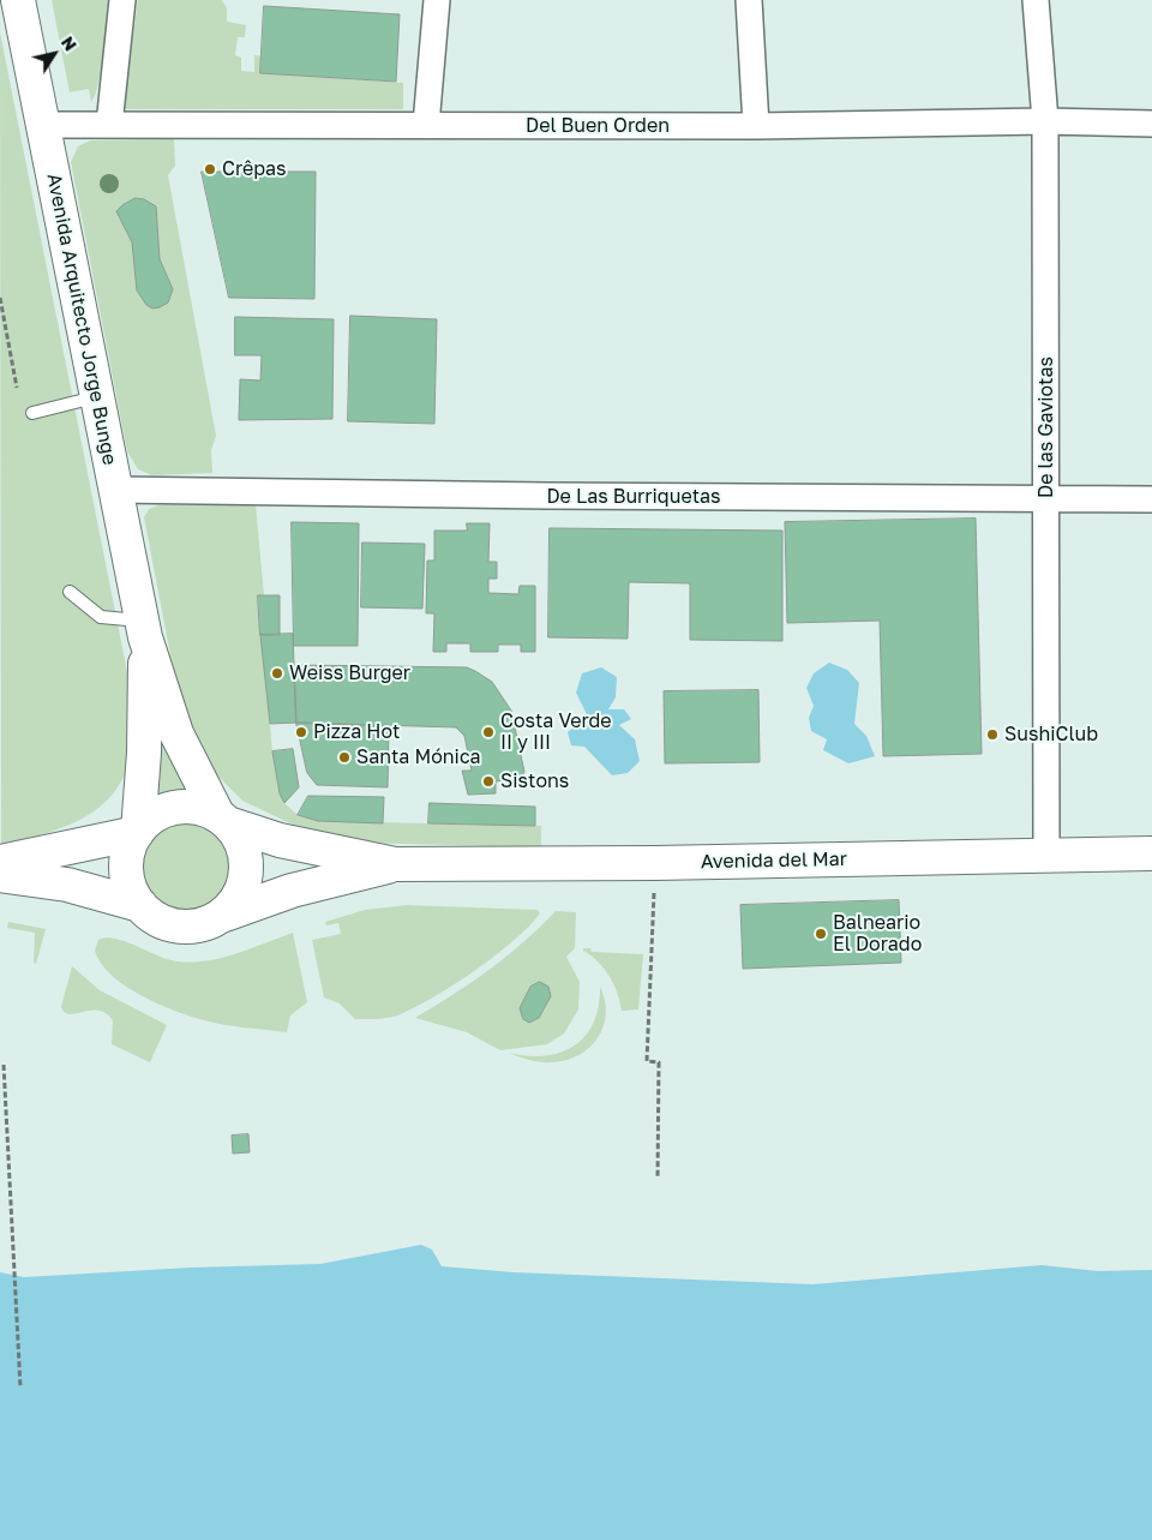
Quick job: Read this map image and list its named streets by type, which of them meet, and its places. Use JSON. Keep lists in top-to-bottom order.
{
  "streets": {
    "main road": ["Avenida Arquitecto Jorge Bunge", "Avenida del Mar"],
    "street": ["Del Buen Orden", "De las Gaviotas", "De Las Burriquetas"]
  },
  "crossings": [
    ["Del Buen Orden", "Avenida Arquitecto Jorge Bunge"],
    ["Del Buen Orden", "De las Gaviotas"],
    ["Avenida Arquitecto Jorge Bunge", "De Las Burriquetas"],
    ["Avenida Arquitecto Jorge Bunge", "Avenida del Mar"],
    ["De las Gaviotas", "De Las Burriquetas"],
    ["De las Gaviotas", "Avenida del Mar"]
  ],
  "places": [
    "Crêpas",
    "Weiss Burger",
    "Pizza Hot",
    "Costa Verde II y III",
    "SushiClub",
    "Santa Mónica",
    "Sistons",
    "Balneario El Dorado"
  ],
  "north": "top right"
}
